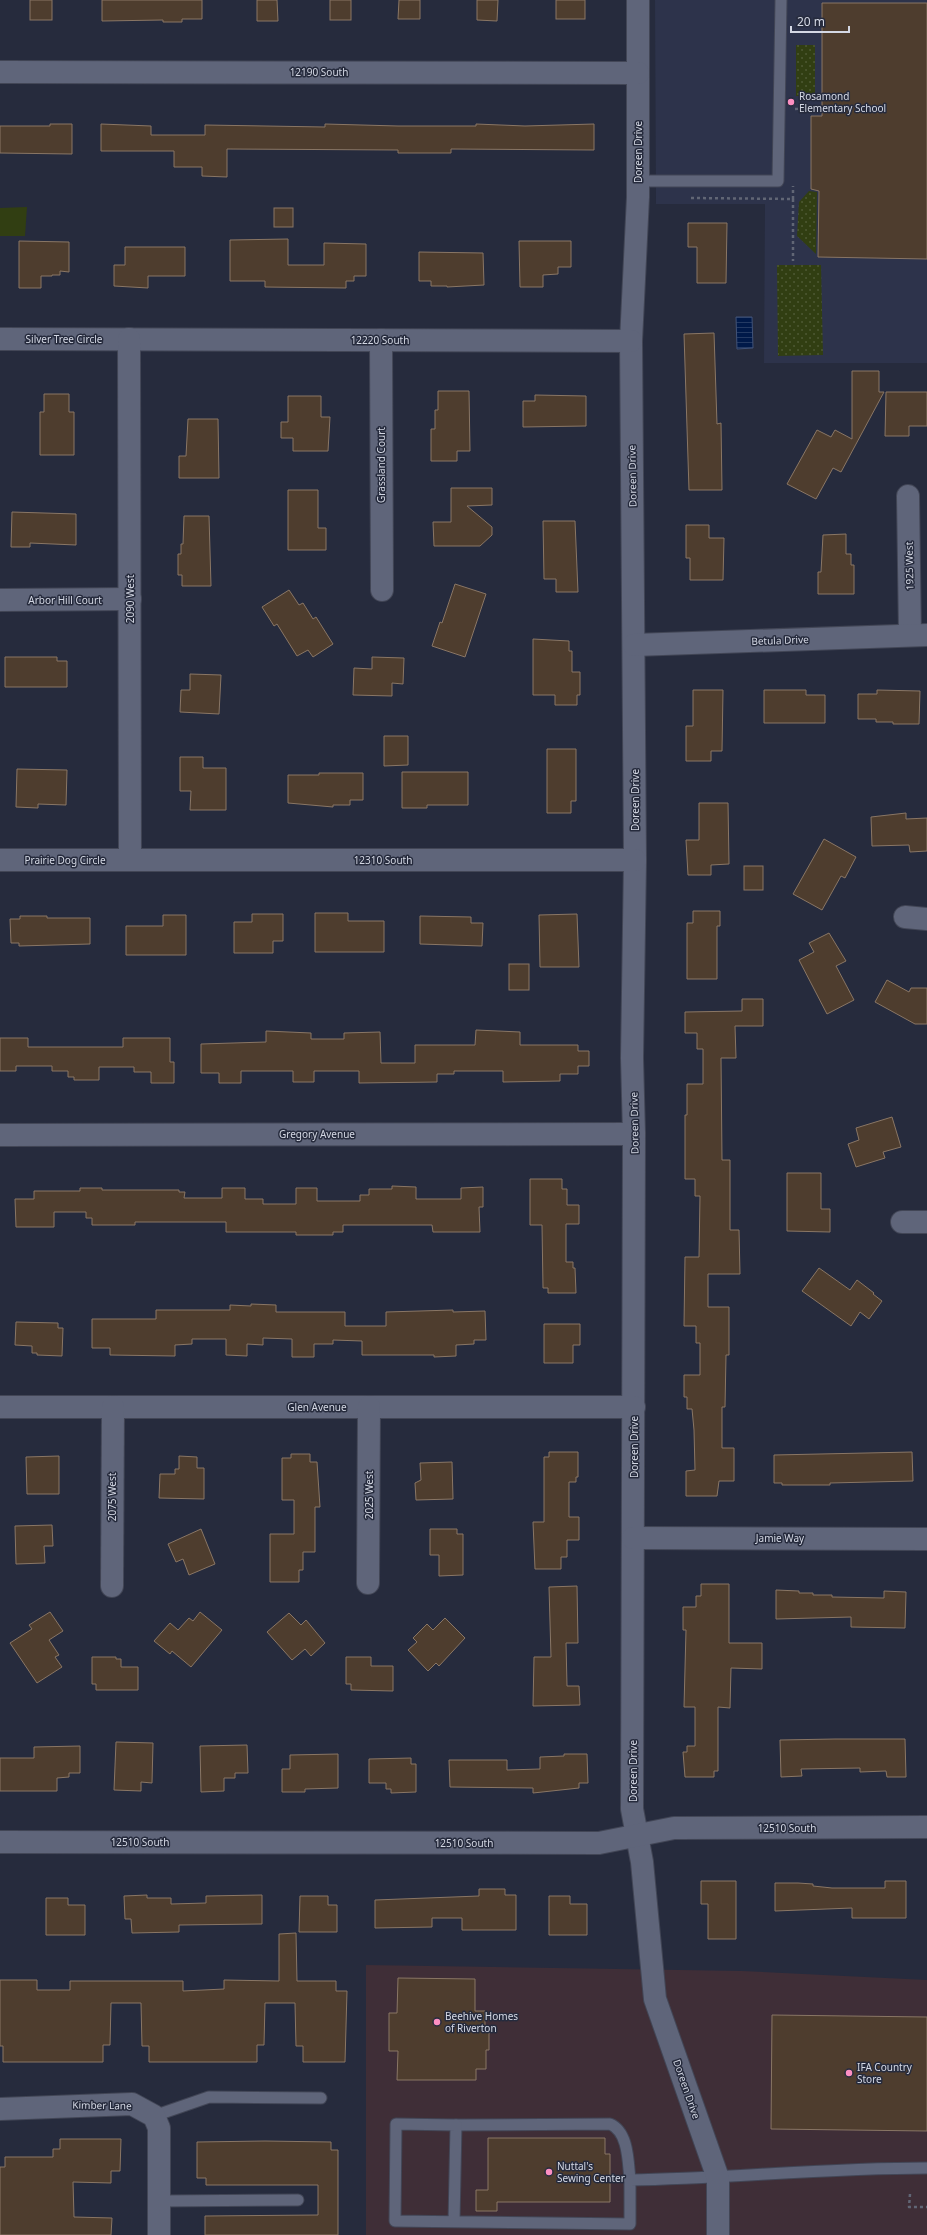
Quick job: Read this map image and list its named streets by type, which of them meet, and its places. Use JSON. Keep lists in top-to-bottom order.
{
  "streets": {
    "street": [
      "12190 South",
      "Doreen Drive",
      "Silver Tree Circle",
      "12220 South",
      "Grassland Court",
      "1925 West",
      "2090 West",
      "Arbor Hill Court",
      "Betula Drive",
      "Prairie Dog Circle",
      "12310 South",
      "Gregory Avenue",
      "Glen Avenue",
      "2025 West",
      "2075 West",
      "Jamie Way",
      "12510 South",
      "Kimber Lane"
    ]
  },
  "crossings": [
    ["12190 South", "Doreen Drive"],
    ["Doreen Drive", "12220 South"],
    ["Doreen Drive", "Betula Drive"],
    ["Doreen Drive", "12310 South"],
    ["Doreen Drive", "Gregory Avenue"],
    ["Doreen Drive", "Glen Avenue"],
    ["Doreen Drive", "Jamie Way"],
    ["Doreen Drive", "12510 South"],
    ["Silver Tree Circle", "12220 South"],
    ["Silver Tree Circle", "2090 West"],
    ["12220 South", "Grassland Court"],
    ["12220 South", "2090 West"],
    ["1925 West", "Betula Drive"],
    ["2090 West", "Arbor Hill Court"],
    ["2090 West", "Prairie Dog Circle"],
    ["2090 West", "12310 South"],
    ["Prairie Dog Circle", "12310 South"],
    ["Glen Avenue", "2025 West"],
    ["Glen Avenue", "2075 West"]
  ],
  "places": [
    "Rosamond Elementary School",
    "Beehive Homes of Riverton",
    "IFA Country Store",
    "Nuttal's Sewing Center"
  ],
  "scale_bar": "20 m"
}
